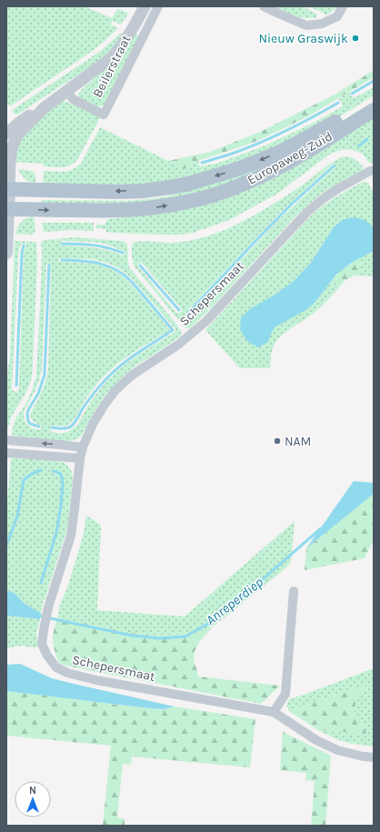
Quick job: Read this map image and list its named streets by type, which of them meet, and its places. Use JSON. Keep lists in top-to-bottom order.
{
  "streets": {
    "main road": ["Europaweg-Zuid"],
    "street": ["Beilerstraat", "Schepersmaat"]
  },
  "crossings": [
    ["Beilerstraat", "Europaweg-Zuid"]
  ],
  "water": ["Anreperdiep"],
  "places": ["Nieuw Graswijk", "NAM"],
  "north": "top"
}
